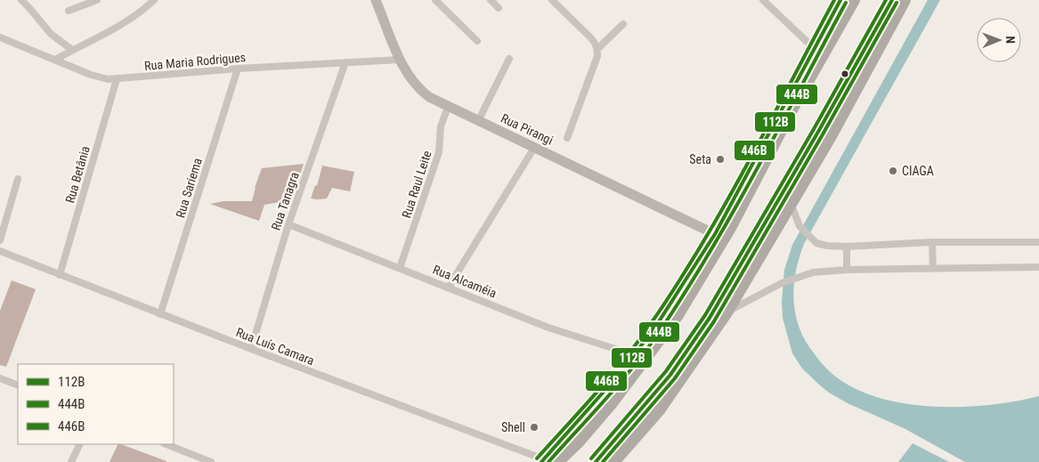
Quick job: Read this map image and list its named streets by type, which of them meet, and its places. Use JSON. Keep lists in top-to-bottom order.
{
  "streets": {
    "street": [
      "Rua Maria Rodrigues",
      "Rua Pirangi",
      "Rua Betânia",
      "Rua Raul Leite",
      "Rua Sariema",
      "Rua Tanagra",
      "Rua Alcaméia",
      "Rua Luís Camara"
    ]
  },
  "crossings": [
    ["Rua Maria Rodrigues", "Rua Pirangi"],
    ["Rua Maria Rodrigues", "Rua Betânia"],
    ["Rua Maria Rodrigues", "Rua Sariema"],
    ["Rua Maria Rodrigues", "Rua Tanagra"],
    ["Rua Pirangi", "Rua Raul Leite"],
    ["Rua Betânia", "Rua Luís Camara"],
    ["Rua Raul Leite", "Rua Alcaméia"],
    ["Rua Sariema", "Rua Luís Camara"],
    ["Rua Tanagra", "Rua Alcaméia"],
    ["Rua Tanagra", "Rua Luís Camara"]
  ],
  "places": ["Seta", "CIAGA", "Shell"],
  "lines": ["transit line 112B", "transit line 446B", "transit line 444B"],
  "legend": ["112B", "444B", "446B"],
  "north": "right"
}
